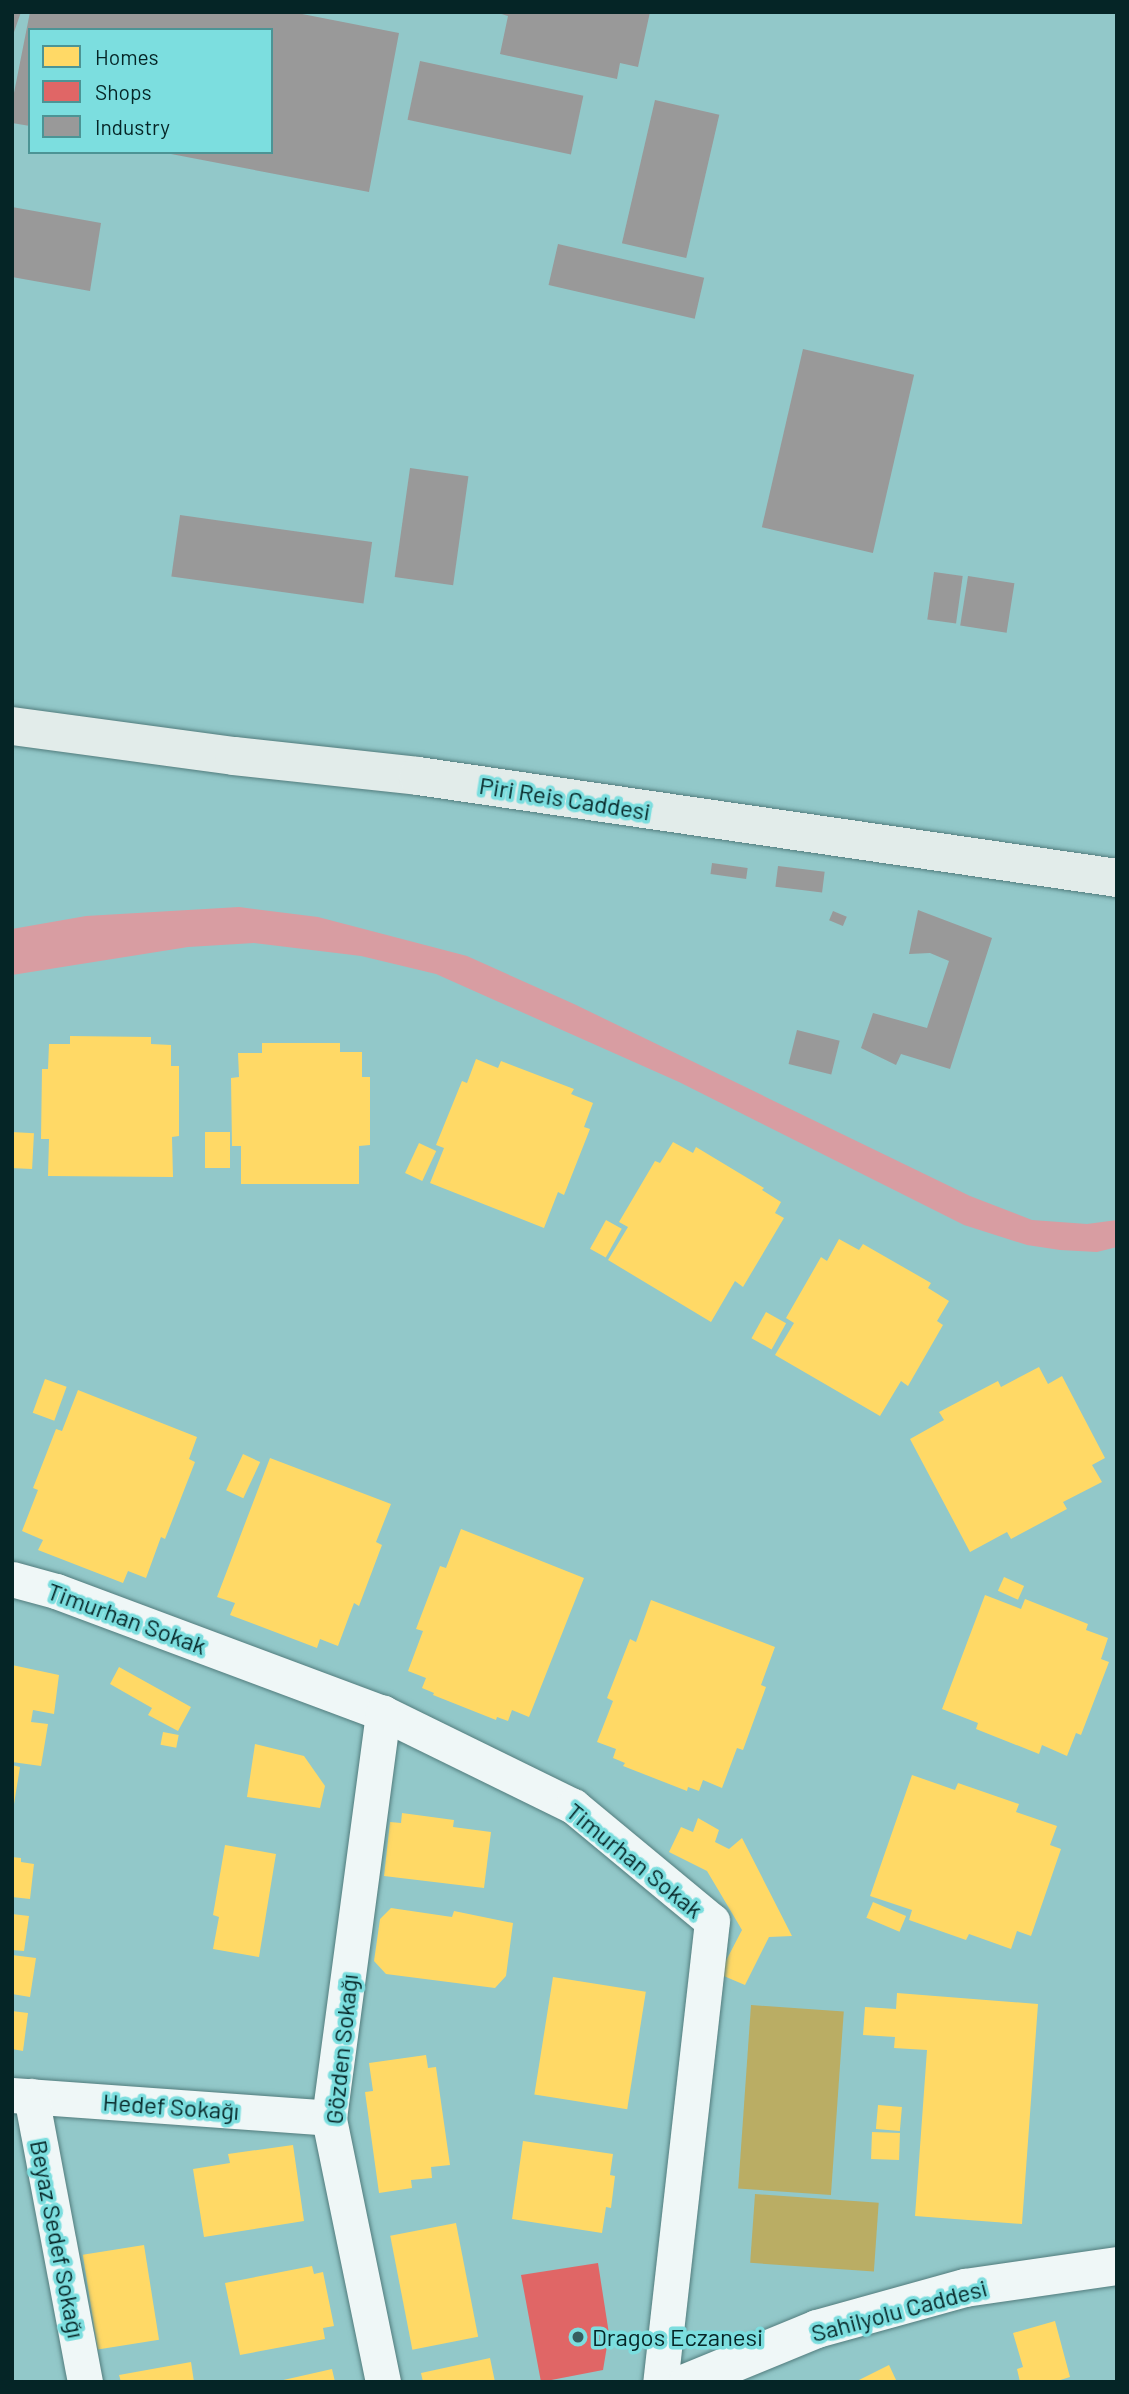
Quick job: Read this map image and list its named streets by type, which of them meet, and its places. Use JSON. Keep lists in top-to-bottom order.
{
  "streets": {
    "main road": ["Piri Reis Caddesi"],
    "street": [
      "Timurhan Sokak",
      "Gözden Sokağı",
      "Hedef Sokağı",
      "Beyaz Sedef Sokağı",
      "Sahilyolu Caddesi"
    ]
  },
  "crossings": [
    ["Timurhan Sokak", "Gözden Sokağı"],
    ["Gözden Sokağı", "Hedef Sokağı"],
    ["Hedef Sokağı", "Beyaz Sedef Sokağı"]
  ],
  "places": ["Dragos Eczanesi"],
  "legend": ["Homes", "Shops", "Industry"]
}
